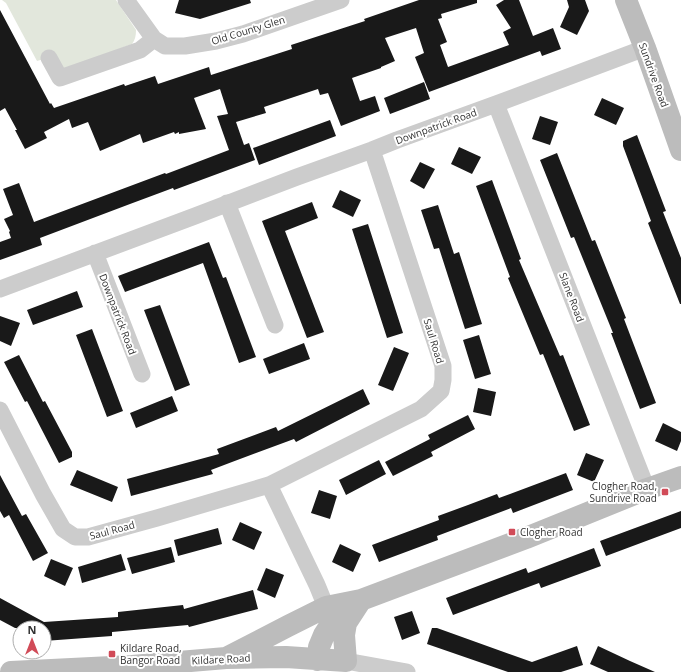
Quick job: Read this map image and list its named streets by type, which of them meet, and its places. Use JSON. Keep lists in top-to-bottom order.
{
  "streets": {
    "street": [
      "Old County Glen",
      "Sundrive Road",
      "Downpatrick Road",
      "Slane Road",
      "Saul Road",
      "Kildare Road"
    ]
  },
  "crossings": [
    ["Sundrive Road", "Downpatrick Road"],
    ["Downpatrick Road", "Slane Road"],
    ["Downpatrick Road", "Saul Road"]
  ],
  "places": {
    "transit": ["Clogher Road, Sundrive Road", "Clogher Road", "Kildare Road, Bangor Road"]
  },
  "north": "top"
}
